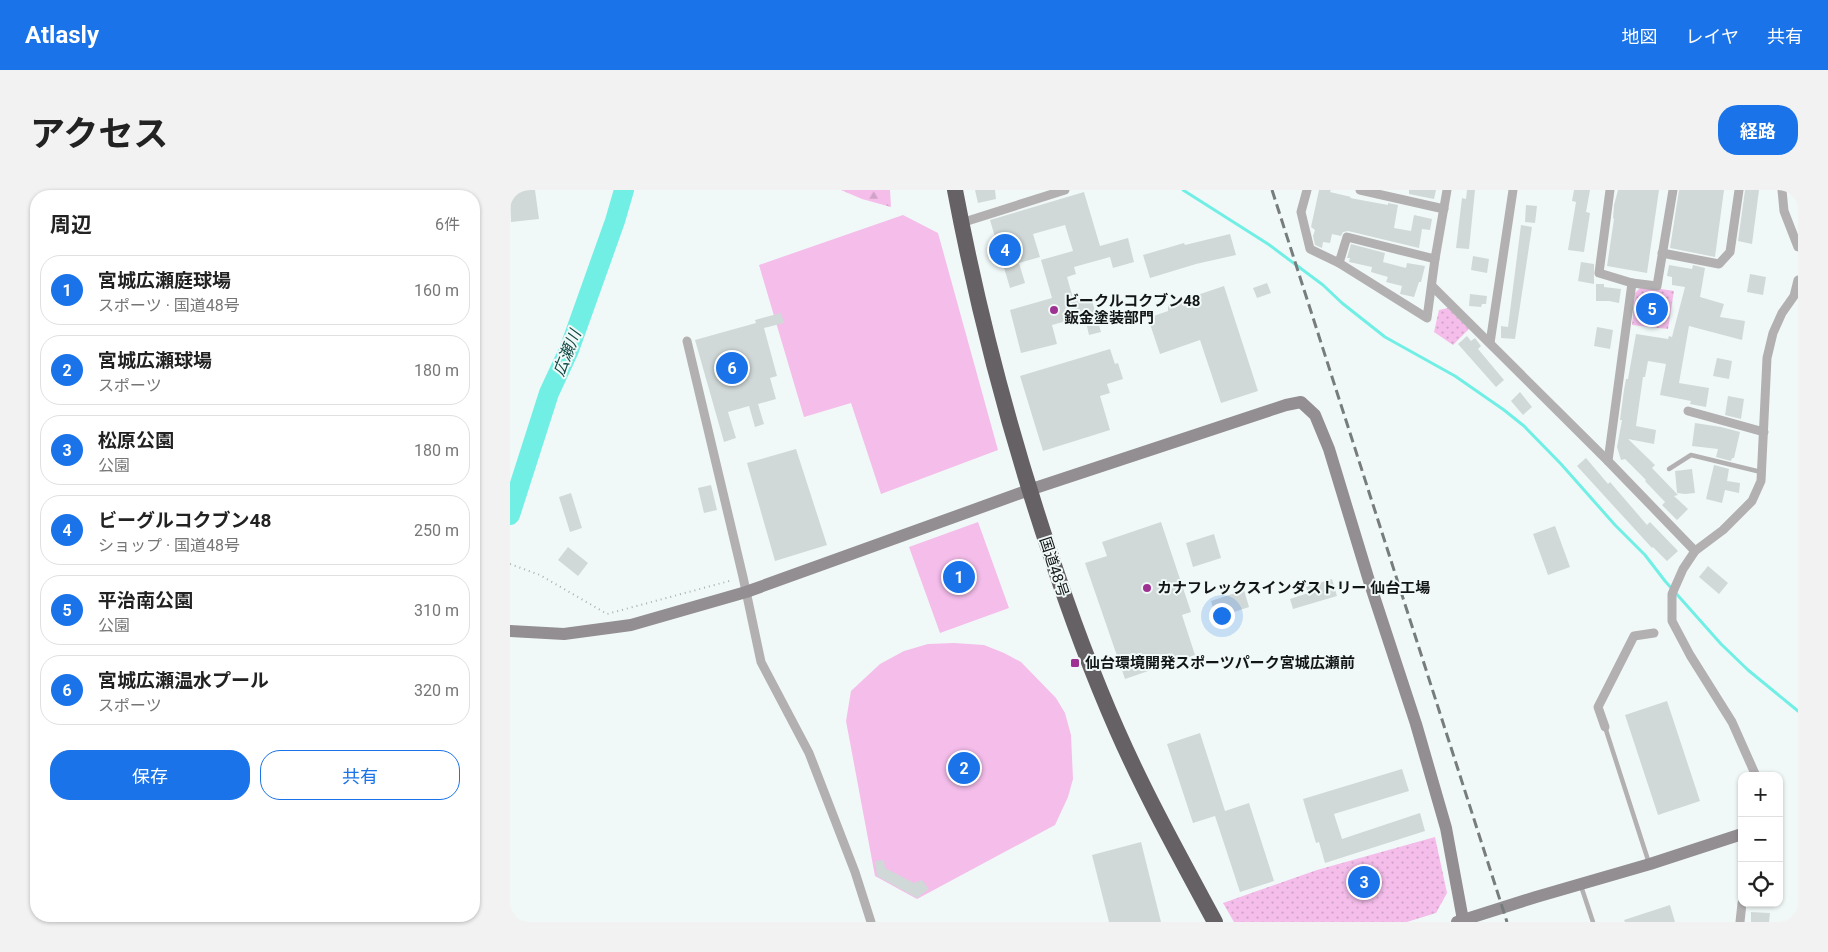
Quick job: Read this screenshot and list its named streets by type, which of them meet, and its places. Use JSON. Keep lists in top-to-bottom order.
{
  "streets": {
    "highway": ["国道48号"]
  },
  "water": ["広瀬川"],
  "places": {
    "other": ["ビークルコクブン48 鈑金塗装部門", "カナフレックスインダストリー 仙台工場"],
    "transit": ["仙台環境開発スポーツパーク宮城広瀬前"]
  },
  "page": {
    "header": "Atlasly",
    "nav": ["地図", "レイヤ", "共有"],
    "title": "アクセス",
    "buttons": [
      "経路",
      ["保存", "共有"]
    ],
    "heading": ["周辺", "6件"],
    "pins": [
      "4",
      "5",
      "6",
      "1",
      "2",
      "3"
    ],
    "list": [
      {
        "mark": "1",
        "name": "宮城広瀬庭球場",
        "note": "スポーツ · 国道48号",
        "value": "160 m"
      },
      {
        "mark": "2",
        "name": "宮城広瀬球場",
        "note": "スポーツ",
        "value": "180 m"
      },
      {
        "mark": "3",
        "name": "松原公園",
        "note": "公園",
        "value": "180 m"
      },
      {
        "mark": "4",
        "name": "ビーグルコクブン48",
        "note": "ショップ · 国道48号",
        "value": "250 m"
      },
      {
        "mark": "5",
        "name": "平治南公園",
        "note": "公園",
        "value": "310 m"
      },
      {
        "mark": "6",
        "name": "宮城広瀬温水プール",
        "note": "スポーツ",
        "value": "320 m"
      }
    ],
    "map_buttons": ["+", "−"]
  }
}
